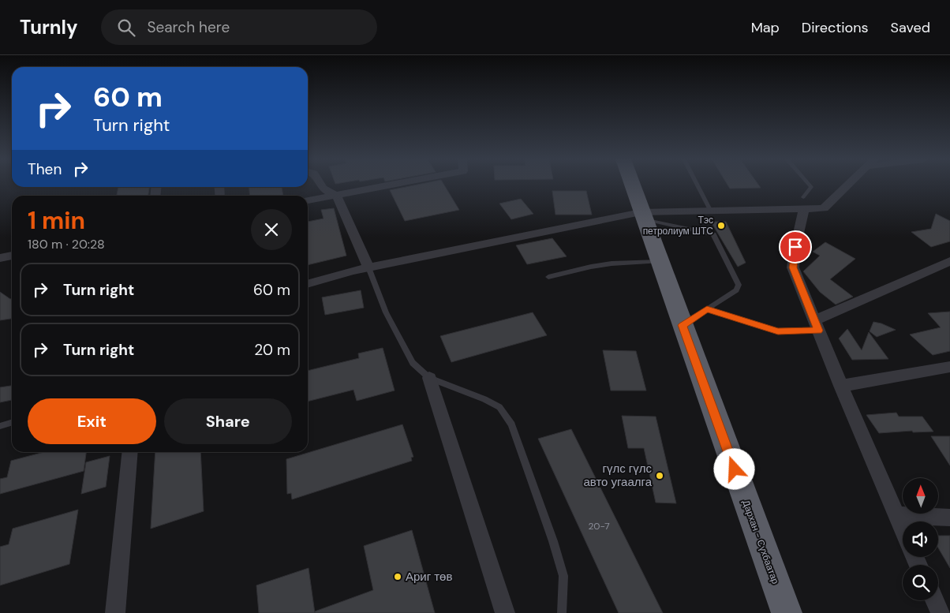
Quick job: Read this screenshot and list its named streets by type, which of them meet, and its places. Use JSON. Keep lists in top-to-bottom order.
{
  "streets": {
    "highway": ["Дархан - Сүхбаатар"]
  },
  "places": ["Тэс петролиум ШТС", "гүлс гүлс авто угаалга", "Ариг төв"],
  "house_numbers": ["20-7"],
  "north": "top",
  "page": {
    "header": "Turnly",
    "search": "Search here",
    "nav": ["Map", "Directions", "Saved"],
    "turn": ["60 m", "Turn right"],
    "then": "Then",
    "heading": ["1 min", "180 m · 20:28"],
    "list": [
      {
        "name": "Turn right",
        "value": "60 m"
      },
      {
        "name": "Turn right",
        "value": "20 m"
      }
    ],
    "buttons": ["Exit", "Share"]
  }
}
